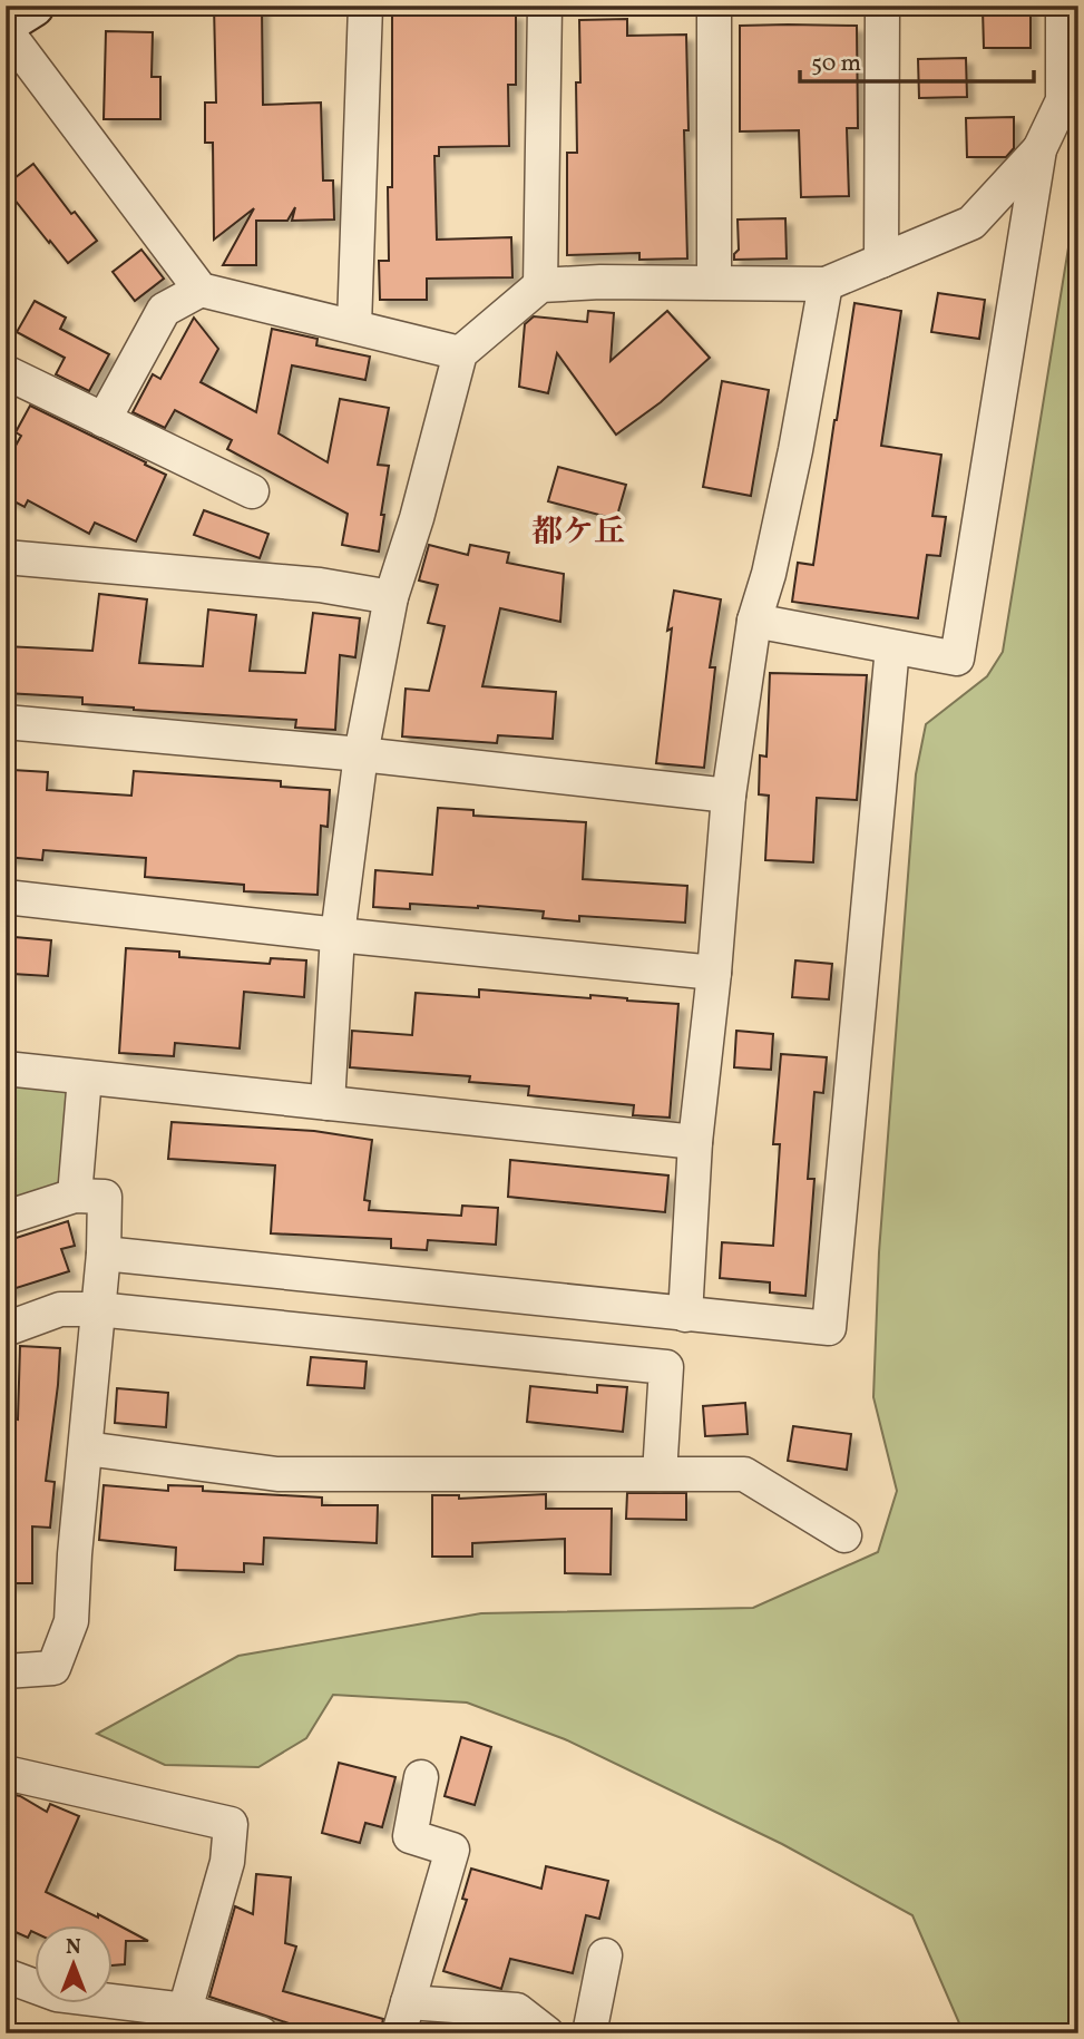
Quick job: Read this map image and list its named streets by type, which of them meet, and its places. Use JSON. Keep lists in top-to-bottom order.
{
  "districts": ["都ケ丘"],
  "scale_bar": "50 m",
  "north": "top"
}
